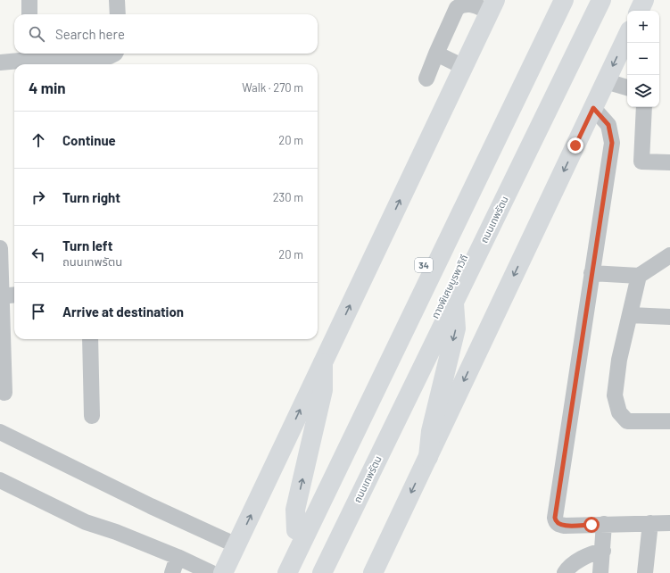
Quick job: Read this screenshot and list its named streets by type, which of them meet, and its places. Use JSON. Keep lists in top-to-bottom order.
{
  "streets": {
    "main road": ["ถนนเทพรัตน", "34", "ทางพิเศษบูรพาวิถี"]
  },
  "page": {
    "map_buttons": ["+", "−"],
    "search": "Search here",
    "heading": ["4 min", "Walk · 270 m"],
    "list": [
      ["Continue", "20 m"],
      ["Turn right", "230 m"],
      ["Turn left", "ถนนเทพรัตน", "20 m"],
      "Arrive at destination"
    ]
  }
}
